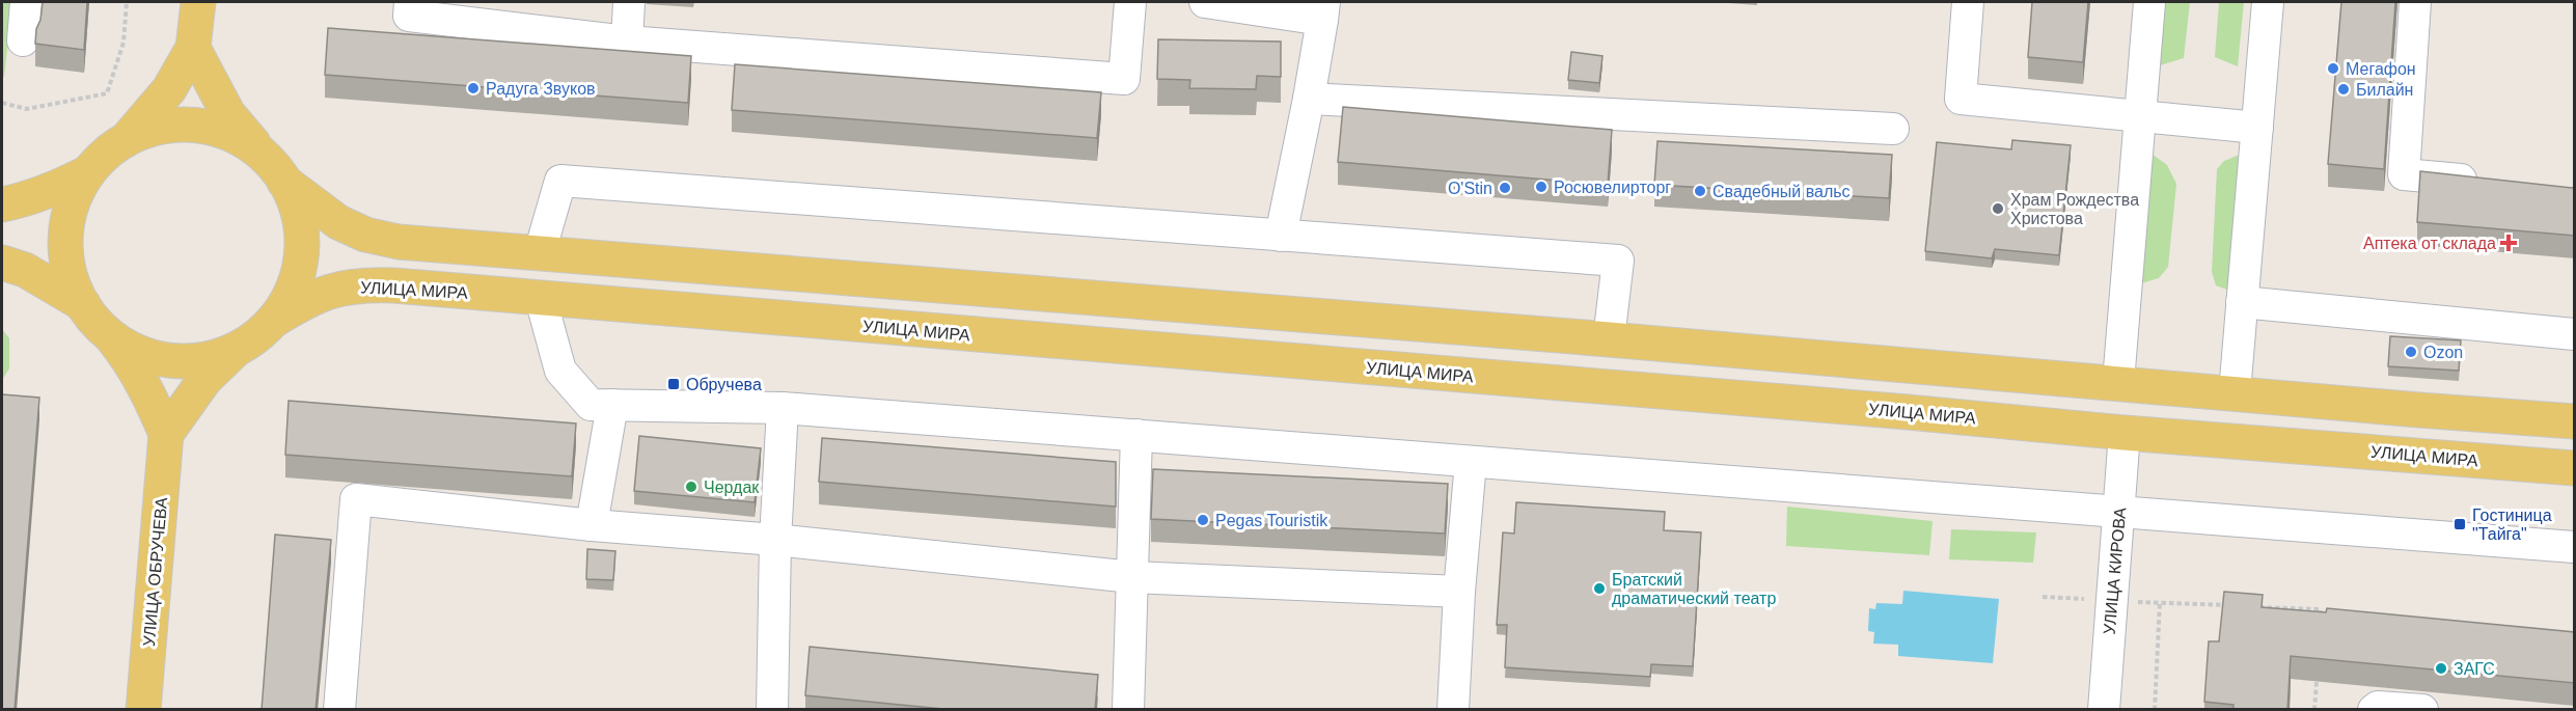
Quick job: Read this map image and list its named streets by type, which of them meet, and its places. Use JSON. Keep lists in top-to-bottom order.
{
  "streets": {
    "main road": ["УЛИЦА МИРА", "УЛИЦА ОБРУЧЕВА"],
    "street": ["УЛИЦА КИРОВА"]
  },
  "crossings": [
    ["УЛИЦА МИРА", "УЛИЦА КИРОВА"]
  ],
  "places": {
    "other": [
      "Мегафон",
      "Радуга Звуков",
      "Билайн",
      "Росювелирторг",
      "O'Stin",
      "Свадебный вальс",
      "Храм Рождества Христова",
      "Ozon",
      "Чердак",
      "Pegas Touristik",
      "Братский драматический театр",
      "ЗАГС"
    ],
    "health": ["Аптека от склада"],
    "transit": ["Обручева", "Гостиница \"Тайга\""]
  }
}
